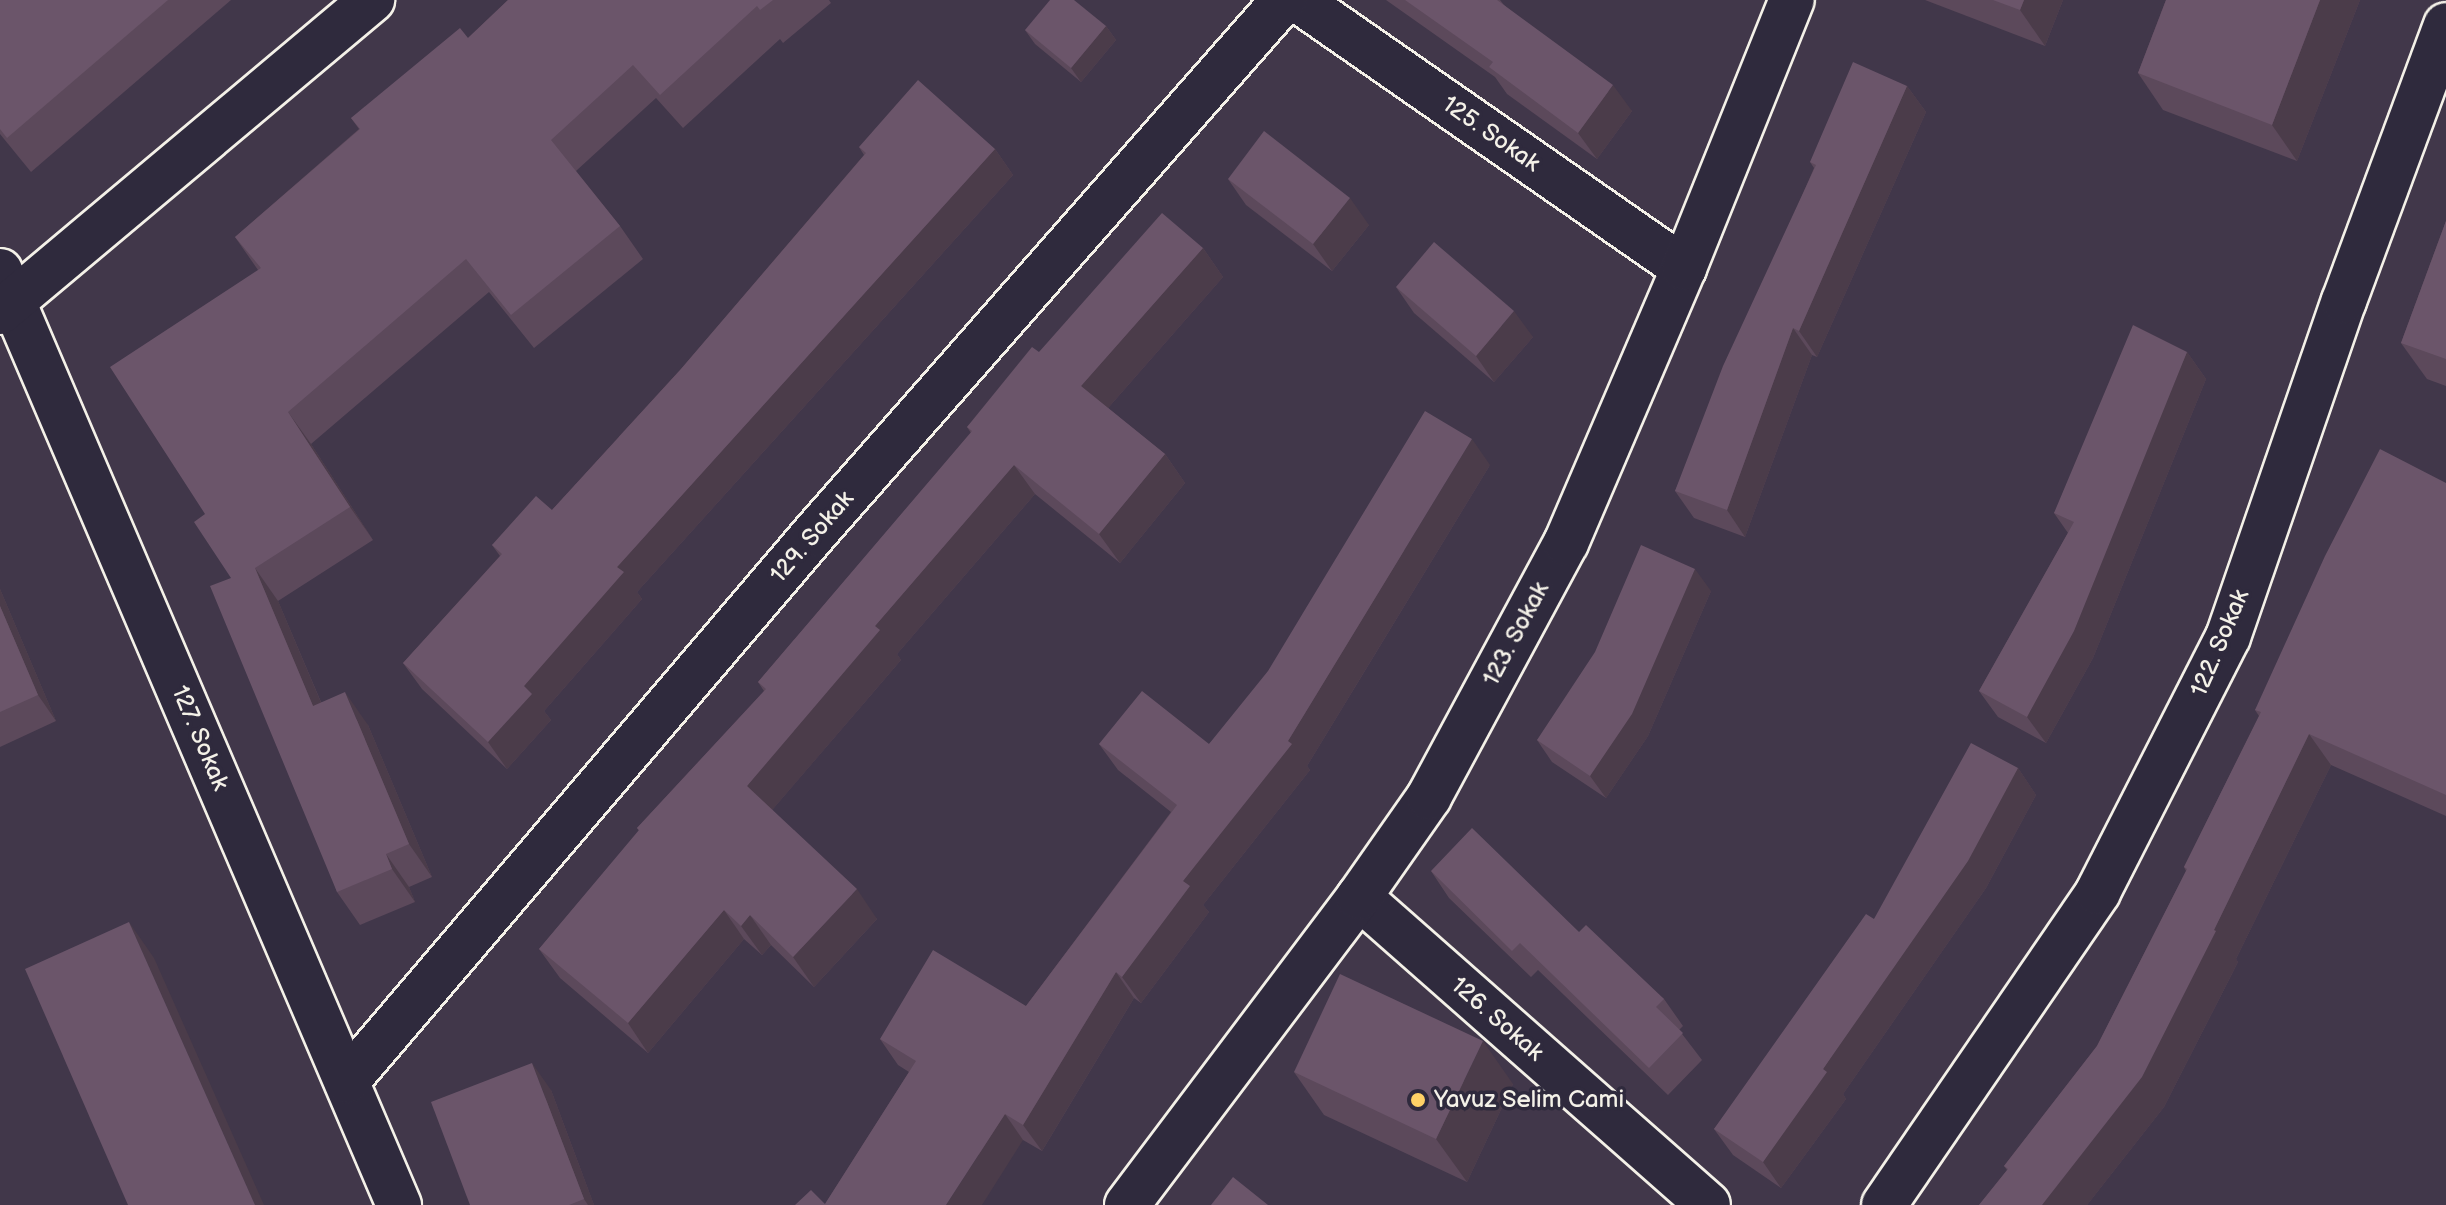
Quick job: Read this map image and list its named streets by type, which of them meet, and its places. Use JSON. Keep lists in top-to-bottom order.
{
  "streets": {
    "street": [
      "125. Sokak",
      "129. Sokak",
      "123. Sokak",
      "122. Sokak",
      "127. Sokak",
      "126. Sokak"
    ]
  },
  "crossings": [
    ["125. Sokak", "123. Sokak"],
    ["129. Sokak", "127. Sokak"],
    ["123. Sokak", "126. Sokak"]
  ],
  "places": ["Yavuz Selim Cami"]
}
